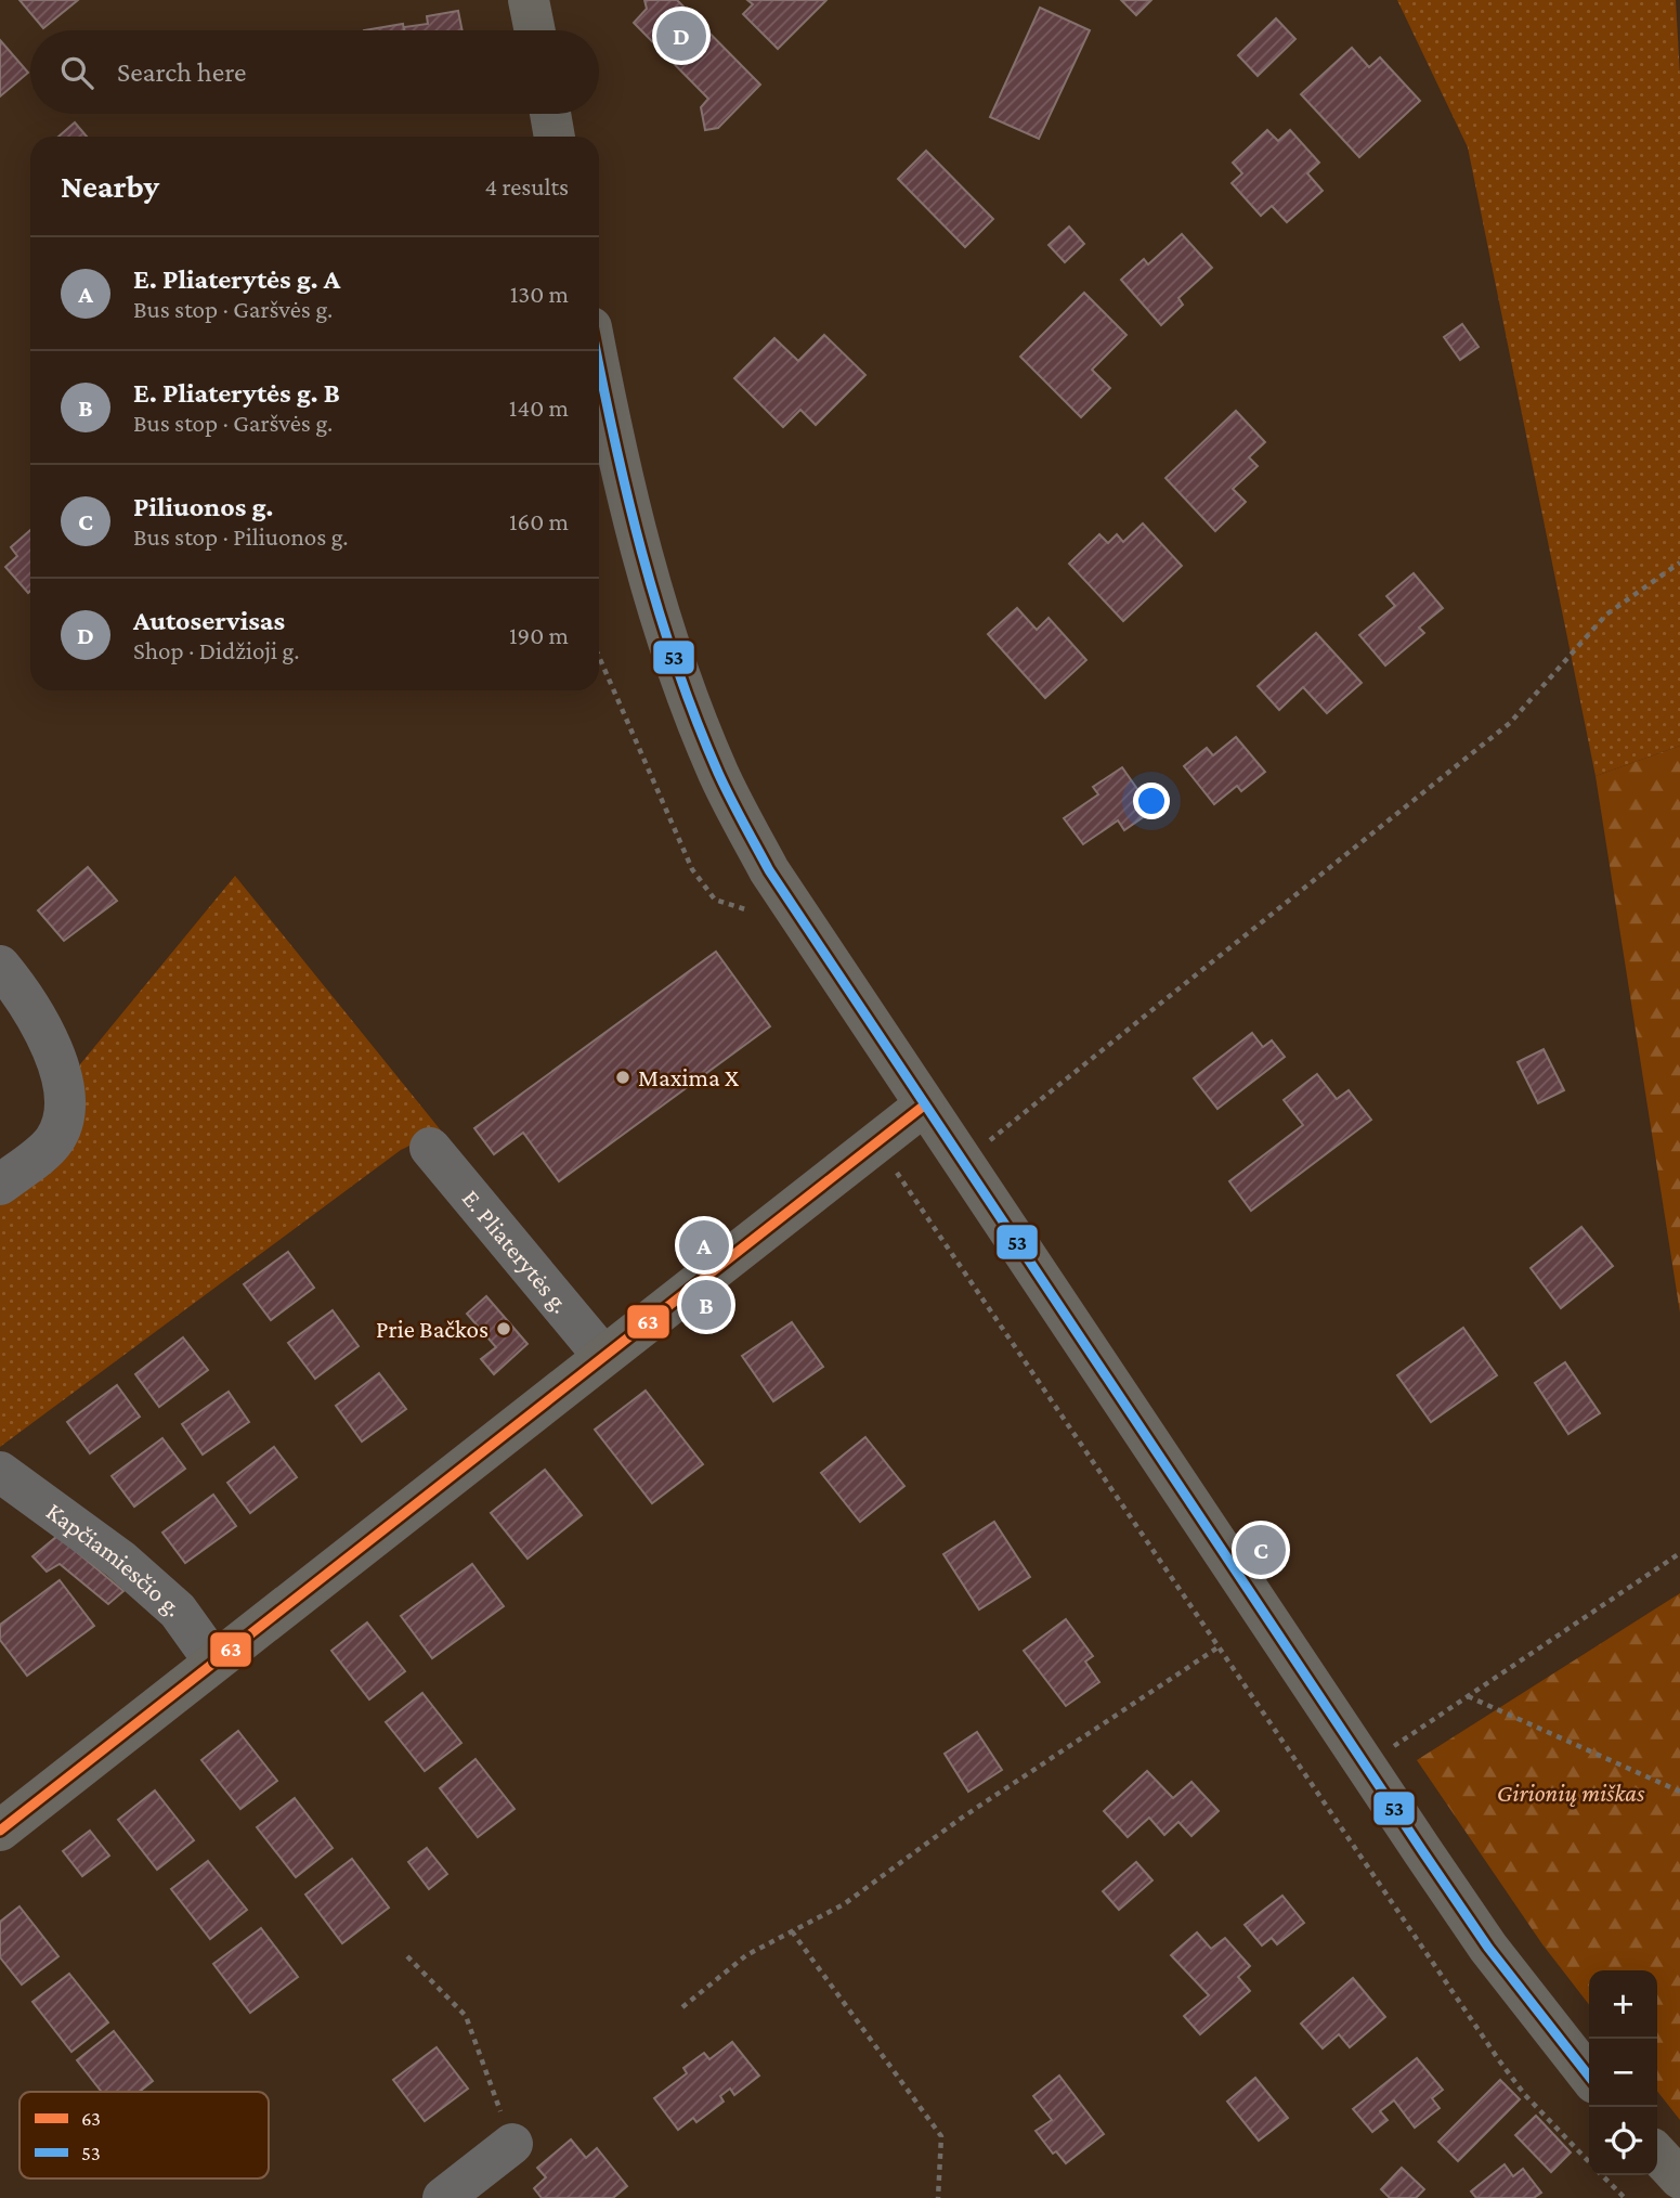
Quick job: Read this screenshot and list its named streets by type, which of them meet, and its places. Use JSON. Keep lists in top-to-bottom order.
{
  "streets": {
    "street": ["E. Pliaterytės g.", "Kapčiamiesčio g."]
  },
  "parks": ["Girionių miškas"],
  "places": ["Maxima X", "Prie Bačkos"],
  "lines": ["transit line 53", "transit line 63"],
  "legend": ["63", "53"],
  "page": {
    "pins": [
      "D",
      "A",
      "B",
      "C"
    ],
    "search": "Search here",
    "heading": ["Nearby", "4 results"],
    "list": [
      {
        "mark": "A",
        "name": "E. Pliaterytės g. A",
        "note": "Bus stop · Garšvės g.",
        "value": "130 m"
      },
      {
        "mark": "B",
        "name": "E. Pliaterytės g. B",
        "note": "Bus stop · Garšvės g.",
        "value": "140 m"
      },
      {
        "mark": "C",
        "name": "Piliuonos g.",
        "note": "Bus stop · Piliuonos g.",
        "value": "160 m"
      },
      {
        "mark": "D",
        "name": "Autoservisas",
        "note": "Shop · Didžioji g.",
        "value": "190 m"
      }
    ],
    "map_buttons": ["+", "−"]
  }
}
